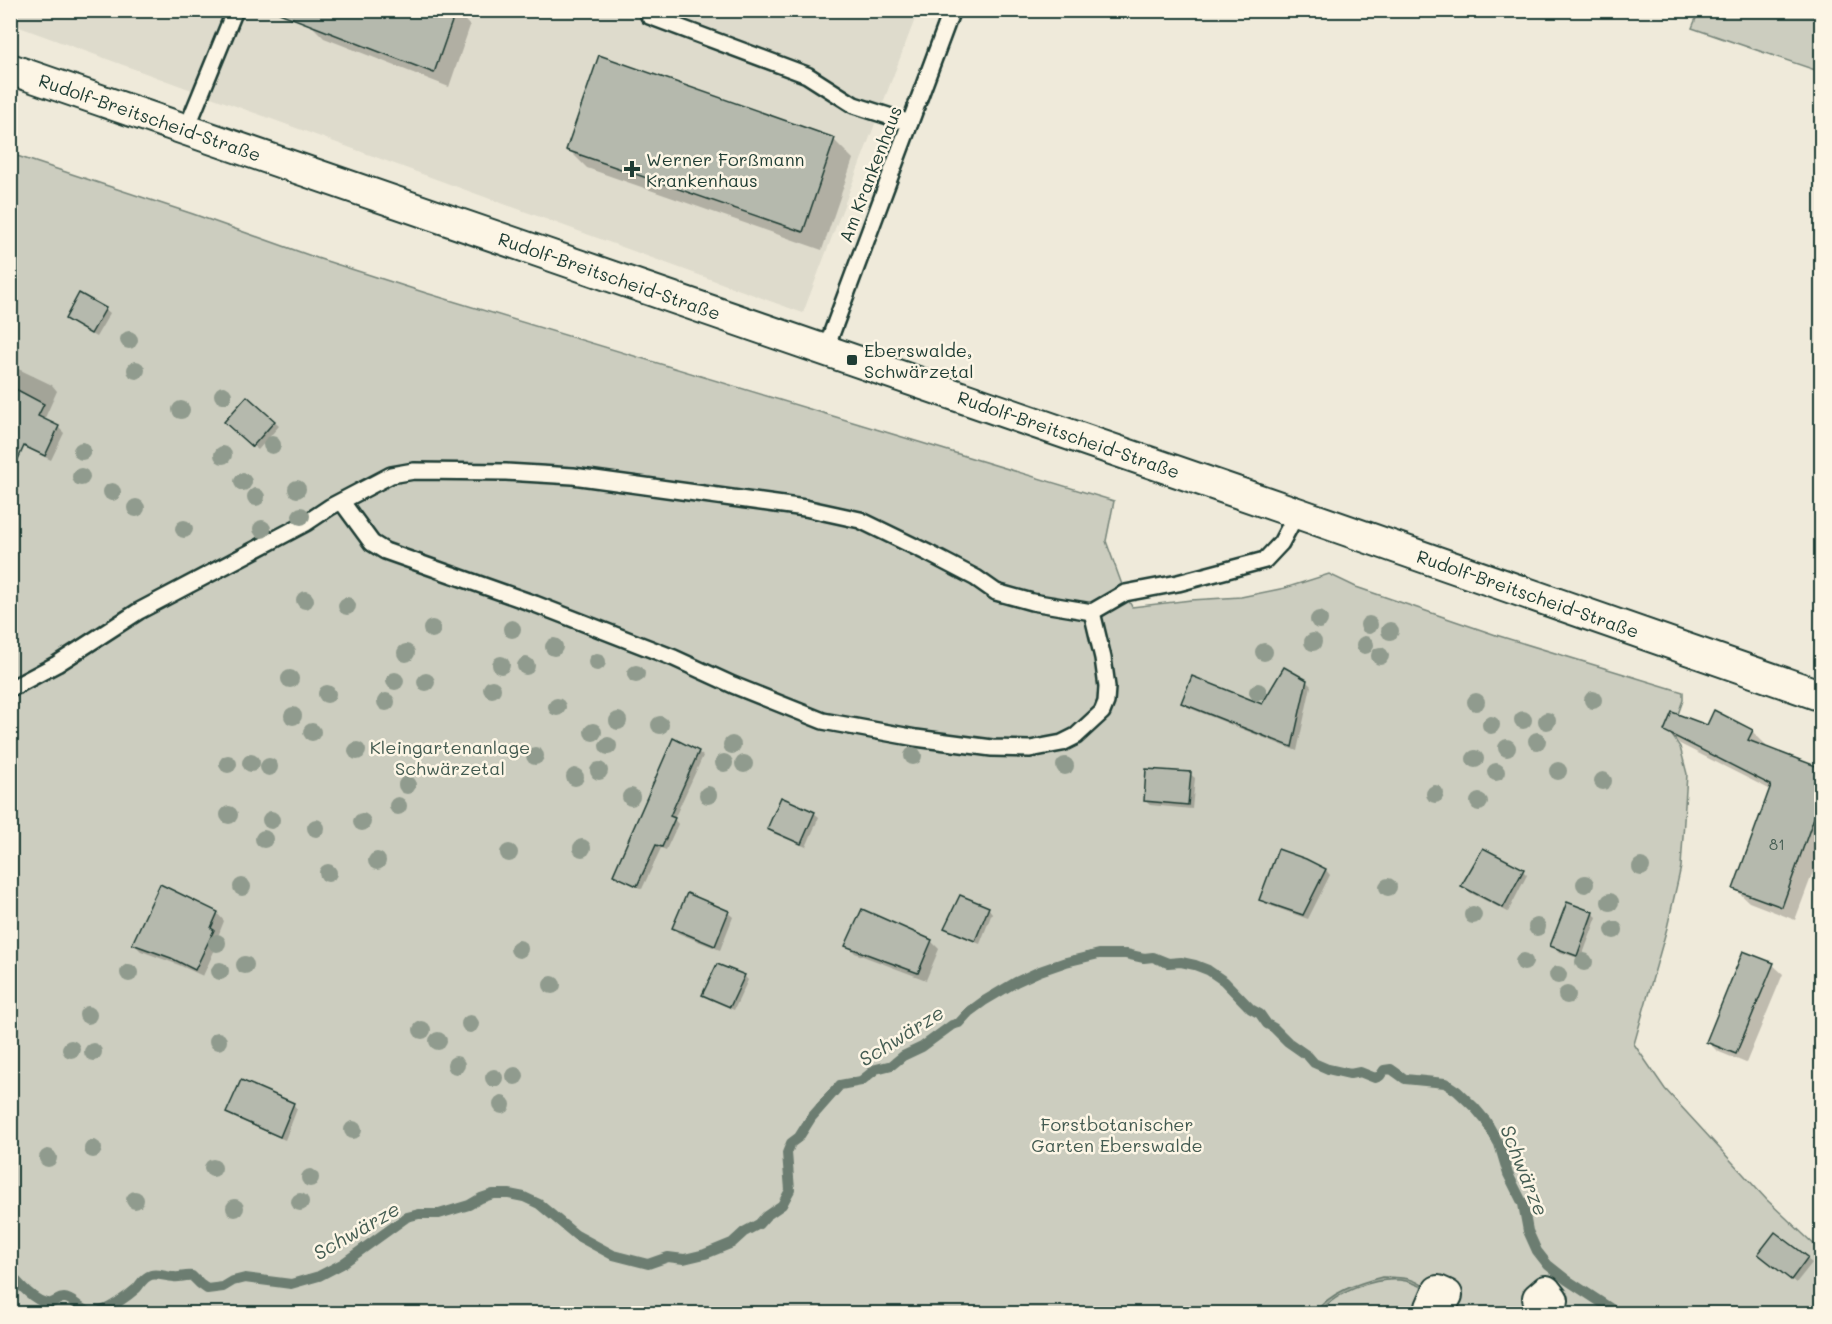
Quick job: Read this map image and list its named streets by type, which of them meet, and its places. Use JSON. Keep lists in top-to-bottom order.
{
  "streets": {
    "street": ["Rudolf-Breitscheid-Straße"],
    "lane": ["Am Krankenhaus"]
  },
  "crossings": [
    ["Rudolf-Breitscheid-Straße", "Am Krankenhaus"]
  ],
  "water": ["Schwärze"],
  "parks": ["Kleingartenanlage Schwärzetal", "Forstbotanischer Garten Eberswalde"],
  "places": {
    "health": ["Werner Forßmann Krankenhaus"],
    "transit": ["Eberswalde, Schwärzetal"]
  },
  "house_numbers": ["81"]
}
